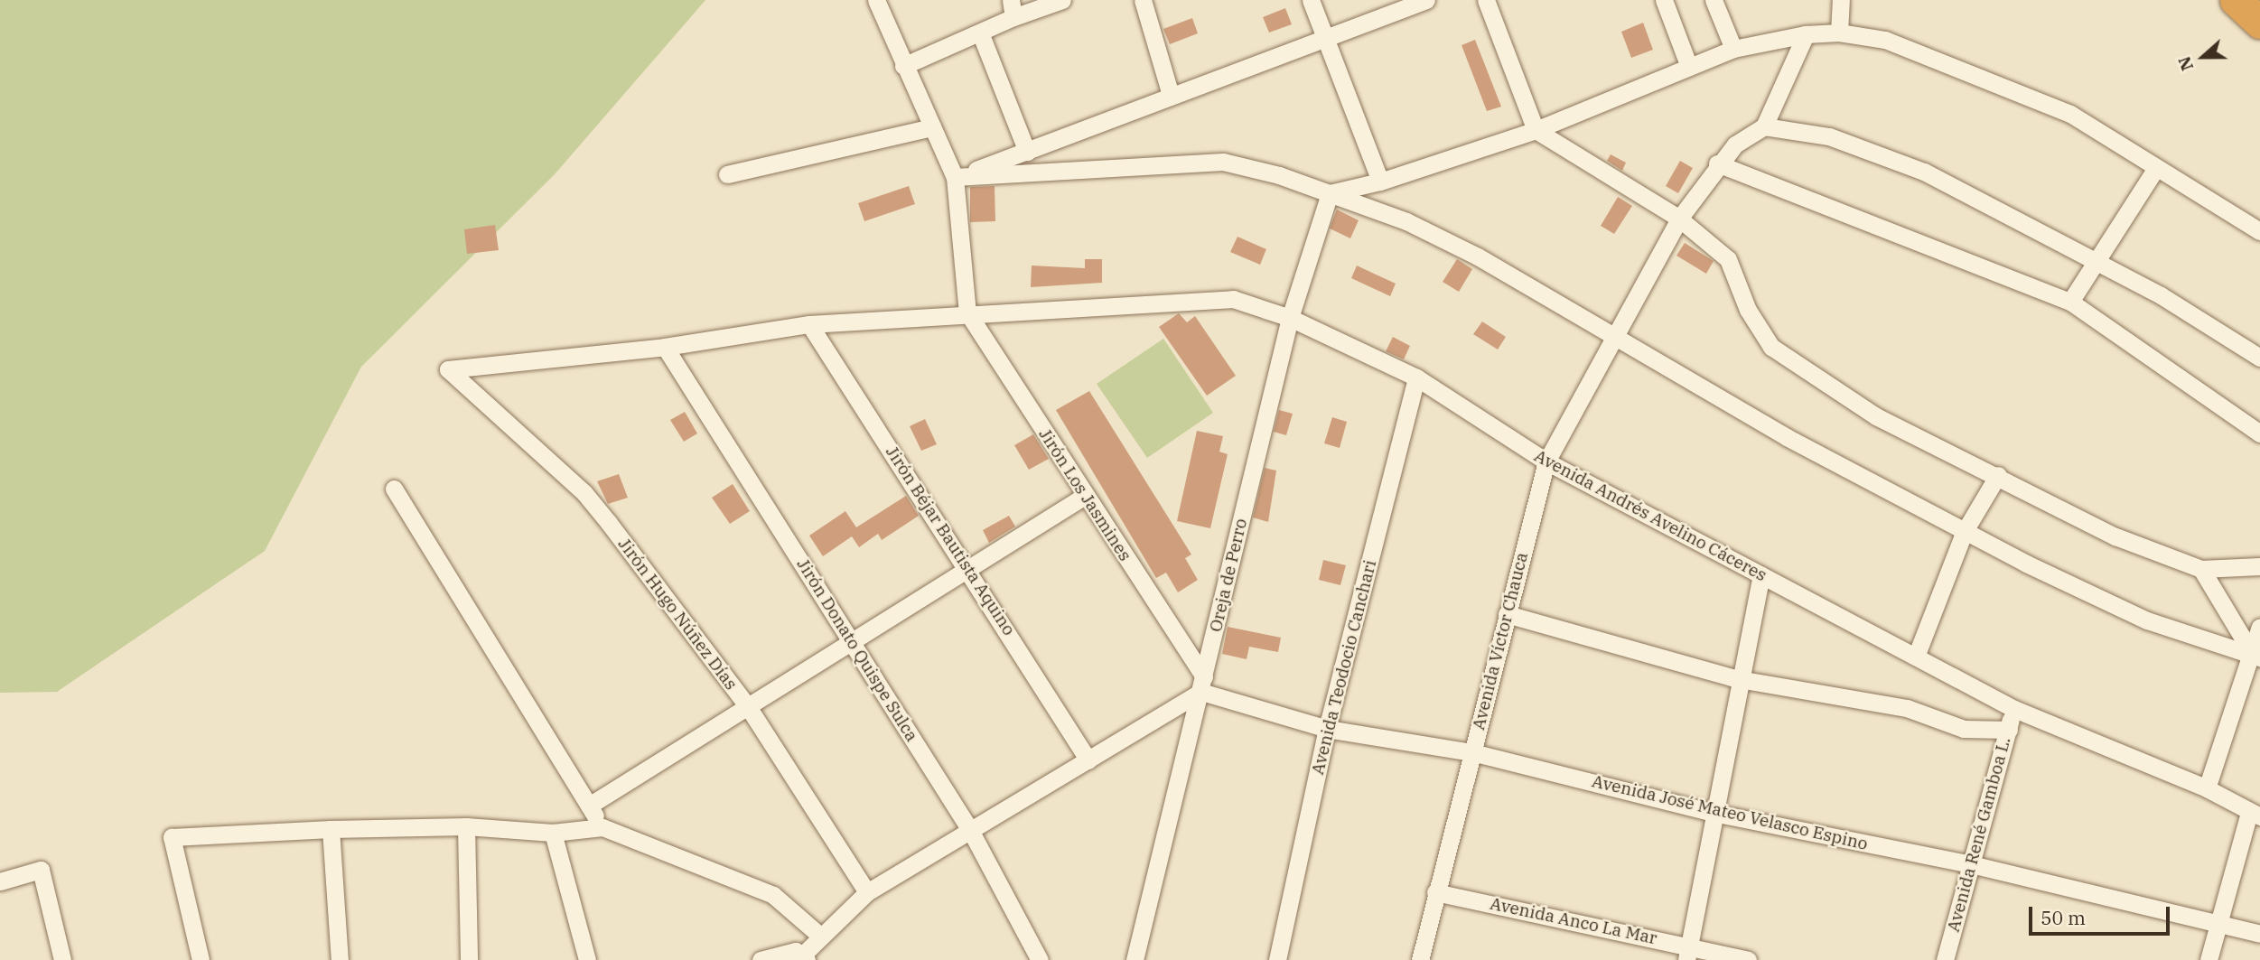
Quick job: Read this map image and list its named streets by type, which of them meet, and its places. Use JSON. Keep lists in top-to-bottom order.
{
  "streets": {
    "street": [
      "Jirón Los Jasmines",
      "Avenida Andrés Avelino Cáceres",
      "Jirón Béjar Bautista Aquino",
      "Oreja de Perro",
      "Jirón Hugo Núñez Días",
      "Avenida Víctor Chauca",
      "Jirón Donato Quispe Sulca",
      "Avenida Teodocio Canchari",
      "Avenida José Mateo Velasco Espino",
      "Avenida René Gamboa L.",
      "Avenida Anco La Mar"
    ]
  },
  "crossings": [
    ["Jirón Los Jasmines", "Avenida Andrés Avelino Cáceres"],
    ["Jirón Los Jasmines", "Oreja de Perro"],
    ["Jirón Los Jasmines", "Avenida José Mateo Velasco Espino"],
    ["Avenida Andrés Avelino Cáceres", "Jirón Béjar Bautista Aquino"],
    ["Avenida Andrés Avelino Cáceres", "Oreja de Perro"],
    ["Avenida Andrés Avelino Cáceres", "Jirón Hugo Núñez Días"],
    ["Avenida Andrés Avelino Cáceres", "Avenida Víctor Chauca"],
    ["Avenida Andrés Avelino Cáceres", "Jirón Donato Quispe Sulca"],
    ["Avenida Andrés Avelino Cáceres", "Avenida Teodocio Canchari"],
    ["Avenida Andrés Avelino Cáceres", "Avenida René Gamboa L."],
    ["Oreja de Perro", "Avenida José Mateo Velasco Espino"],
    ["Avenida Víctor Chauca", "Avenida José Mateo Velasco Espino"],
    ["Avenida Víctor Chauca", "Avenida Anco La Mar"],
    ["Avenida Teodocio Canchari", "Avenida José Mateo Velasco Espino"],
    ["Avenida José Mateo Velasco Espino", "Avenida René Gamboa L."]
  ],
  "scale_bar": "50 m",
  "north": "left"
}
